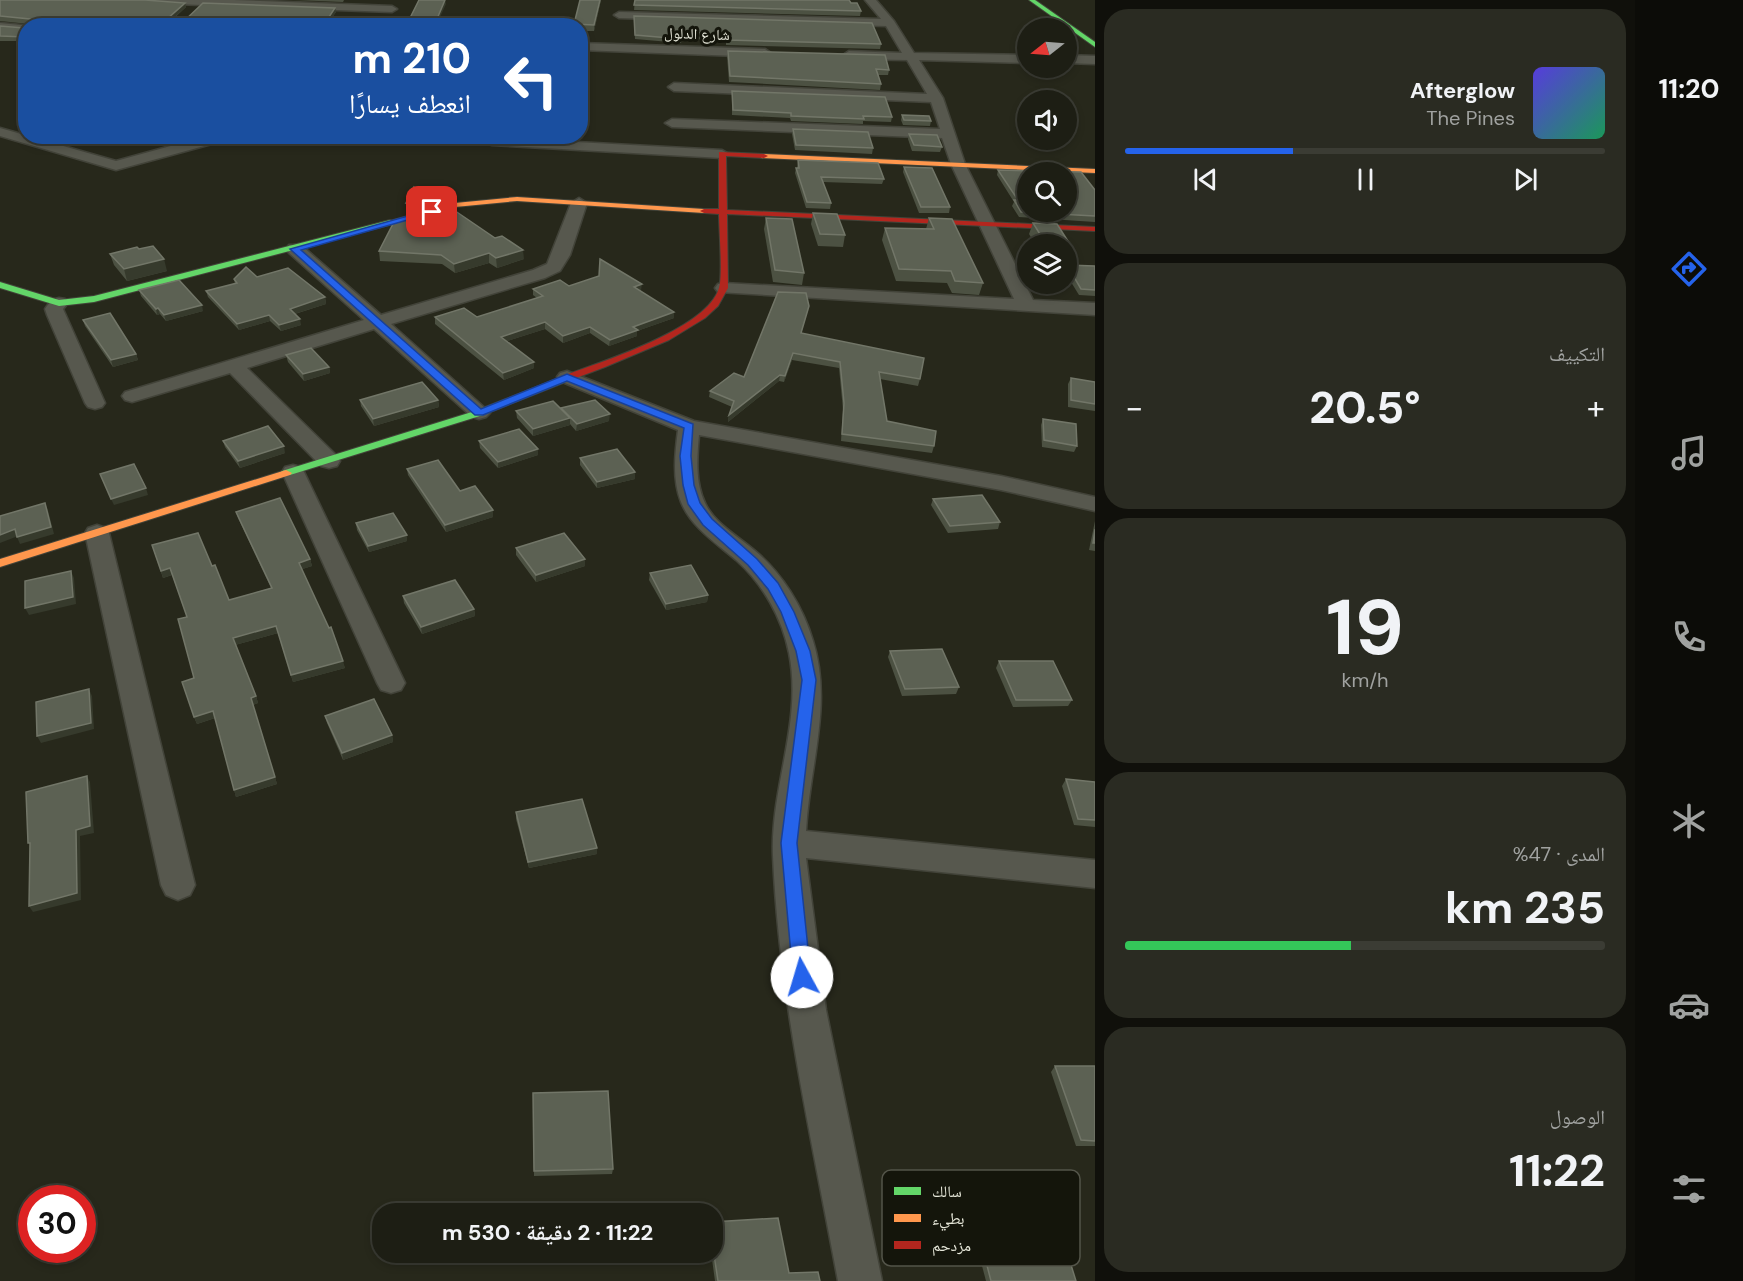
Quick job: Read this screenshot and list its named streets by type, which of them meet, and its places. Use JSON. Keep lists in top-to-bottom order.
{
  "streets": {
    "street": ["شارع الدلول"]
  },
  "legend": ["سالك", "بطيء", "مزدحم"],
  "north": "left",
  "page": {
    "tabs": "11:20",
    "turn": ["210 m", "انعطف يسارًا"],
    "song": ["Afterglow", "The Pines"],
    "tile": [
      "التكييف",
      ["19", "km/h"],
      ["المدى · 47%", "235 km"],
      ["الوصول", "11:22"]
    ],
    "heat": ["−", "20.5°", "+"],
    "limit": "30",
    "trip": "11:22 · 2 دقيقة · 530 m"
  }
}
